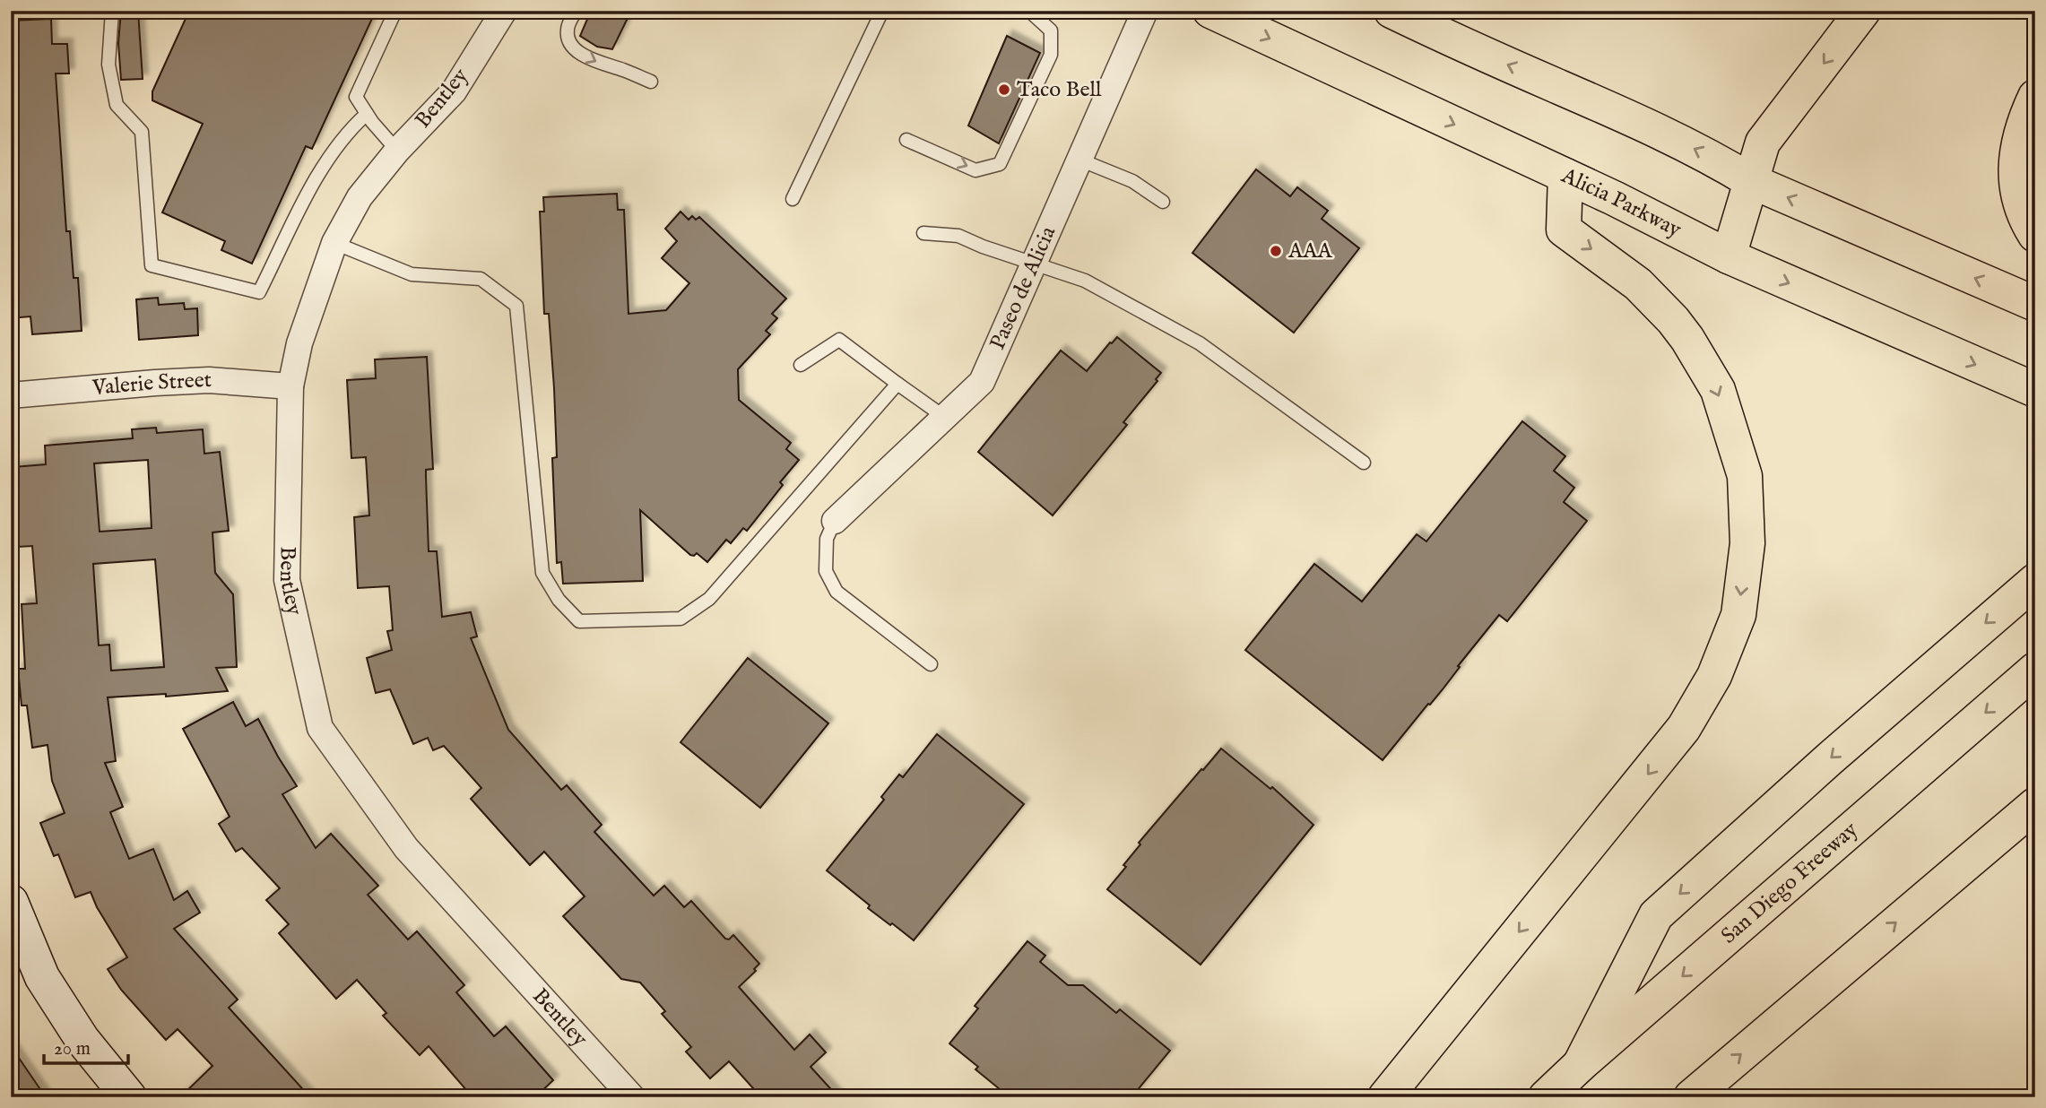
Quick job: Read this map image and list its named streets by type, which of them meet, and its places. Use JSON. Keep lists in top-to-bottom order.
{
  "streets": {
    "main road": ["Alicia Parkway", "San Diego Freeway"],
    "street": ["Bentley", "Paseo de Alicia", "Valerie Street"]
  },
  "crossings": [
    ["Bentley", "Valerie Street"]
  ],
  "places": ["Taco Bell", "AAA"],
  "scale_bar": "20 m"
}
